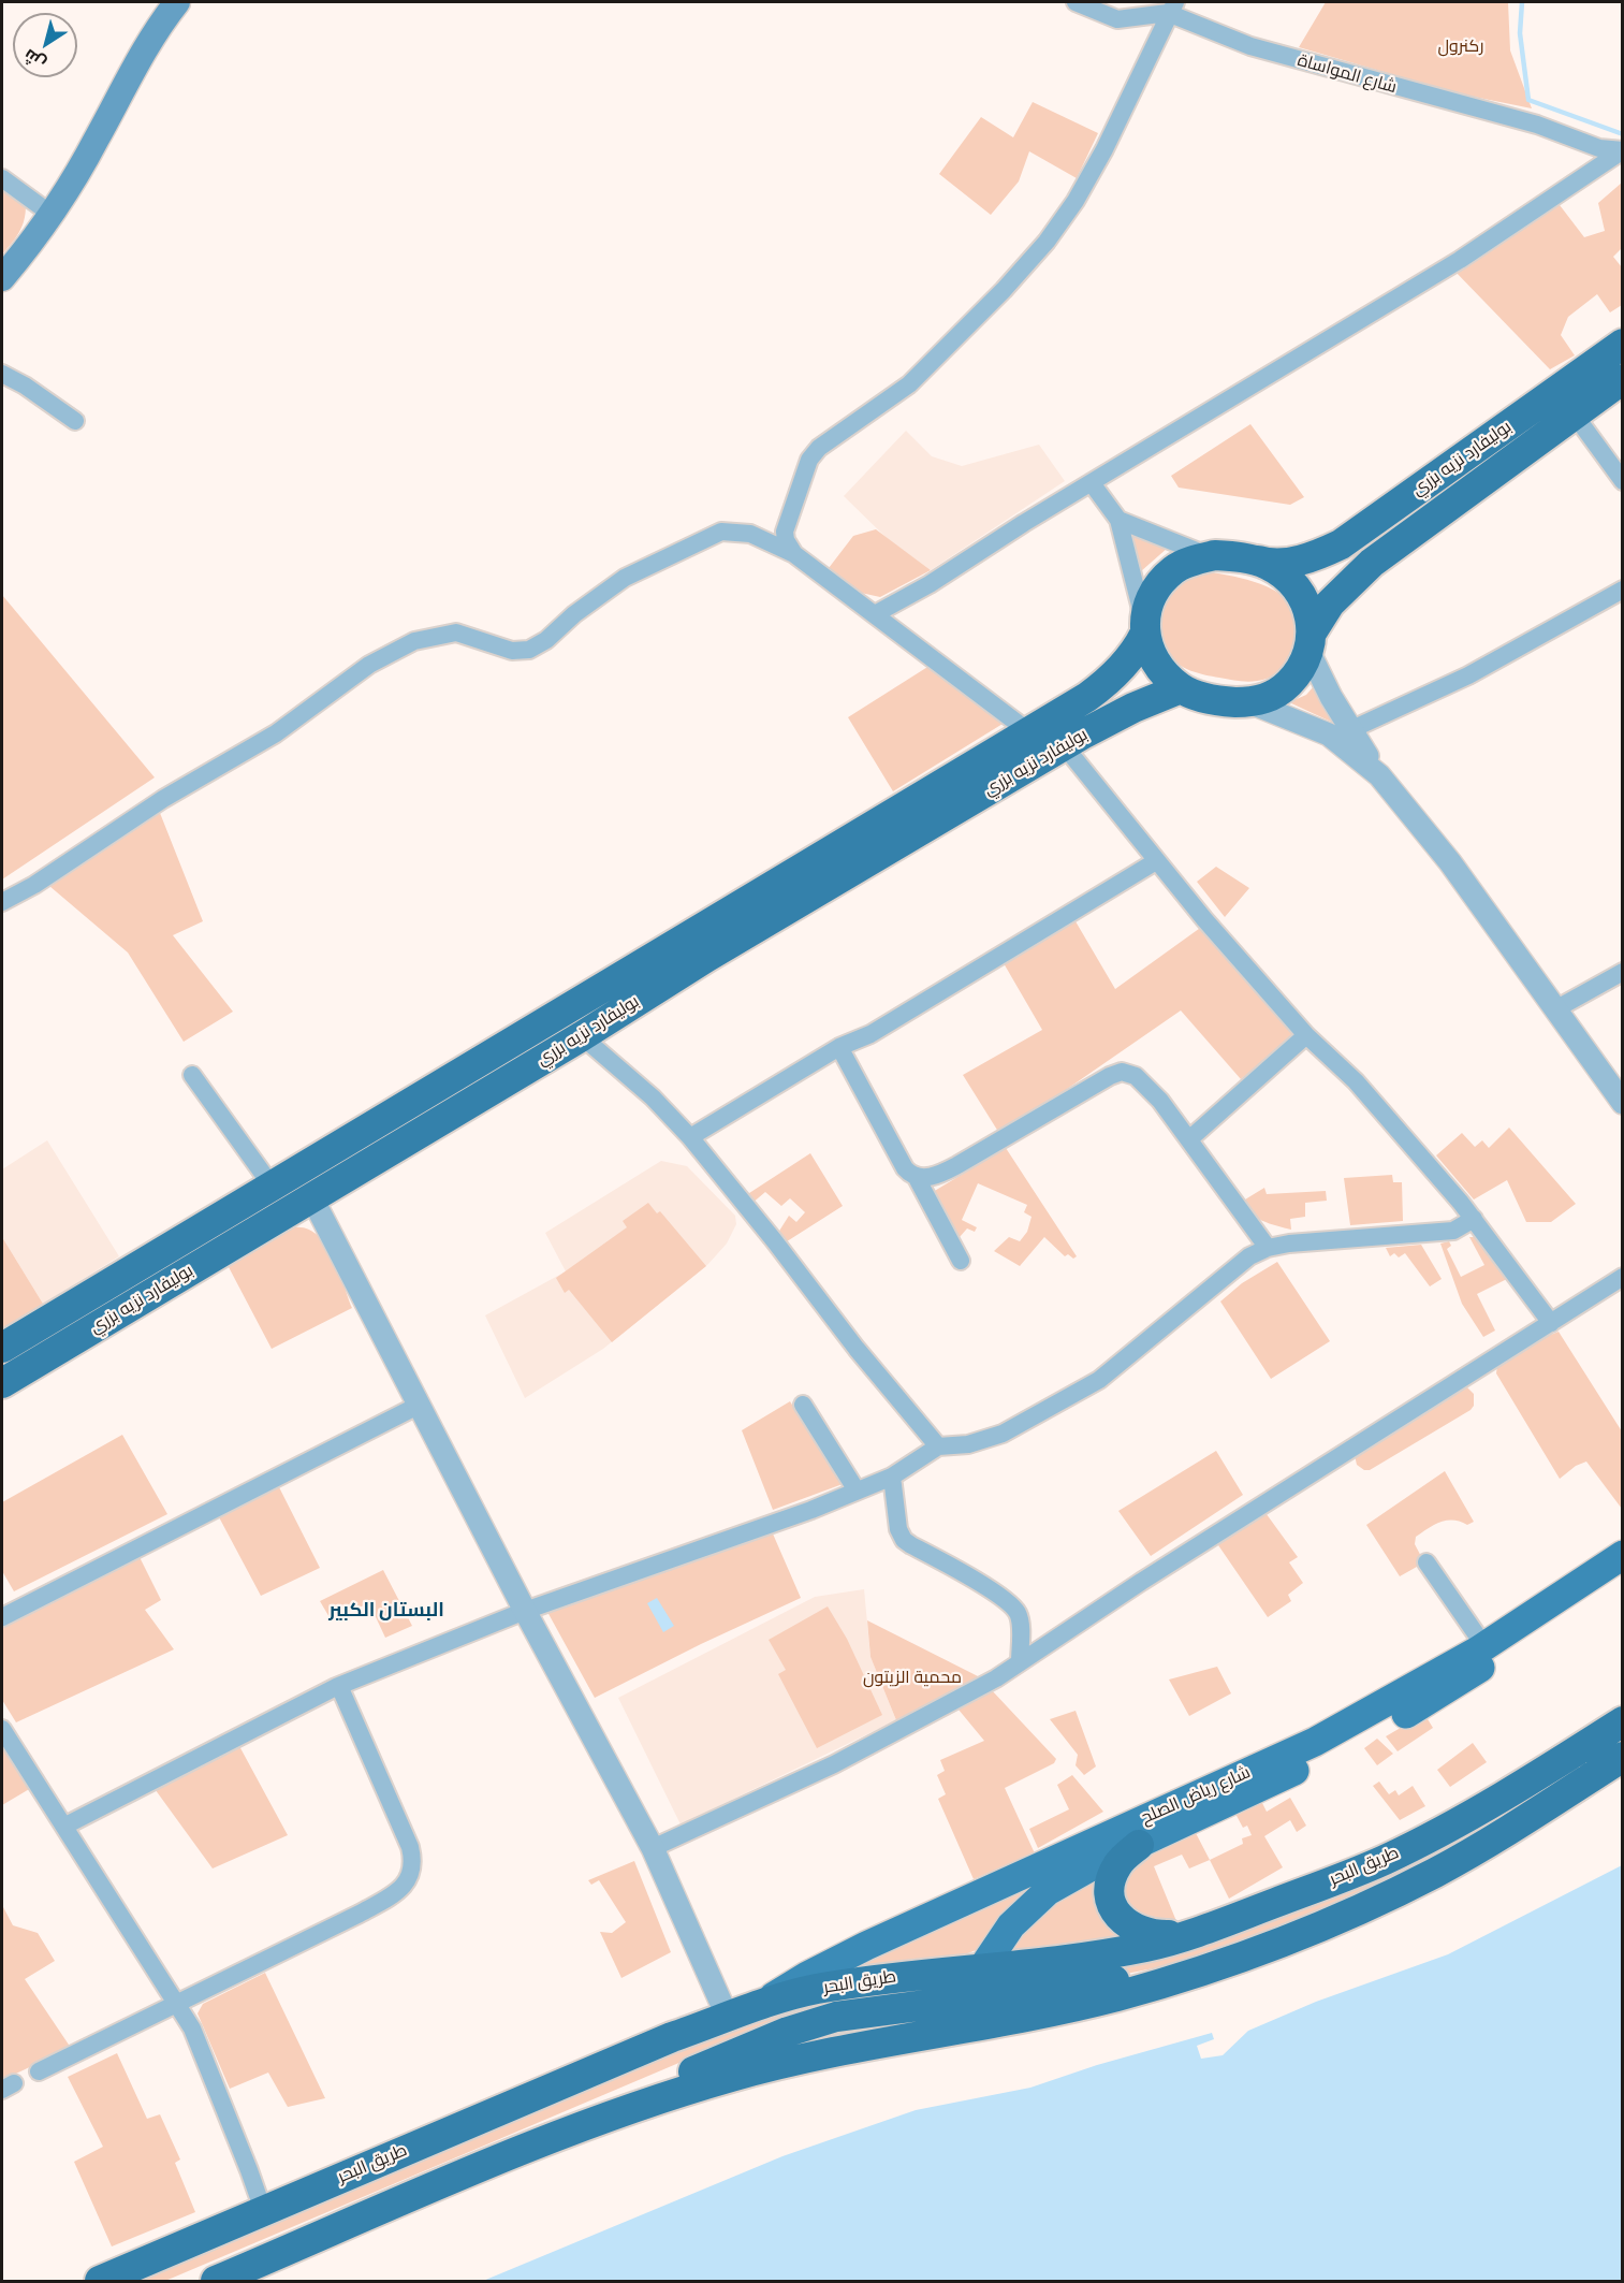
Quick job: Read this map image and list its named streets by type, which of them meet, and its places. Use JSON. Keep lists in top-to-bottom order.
{
  "streets": {
    "highway": ["بوليفارد نزيه بزري", "طريق البحر"],
    "main road": ["شارع رياض الصلح"],
    "street": ["شارع المواساة"]
  },
  "crossings": [
    ["شارع رياض الصلح", "طريق البحر"]
  ],
  "districts": ["البستان الكبير"],
  "parks": ["ركنرول", "محمية الزيتون"],
  "north": "bottom left"
}
